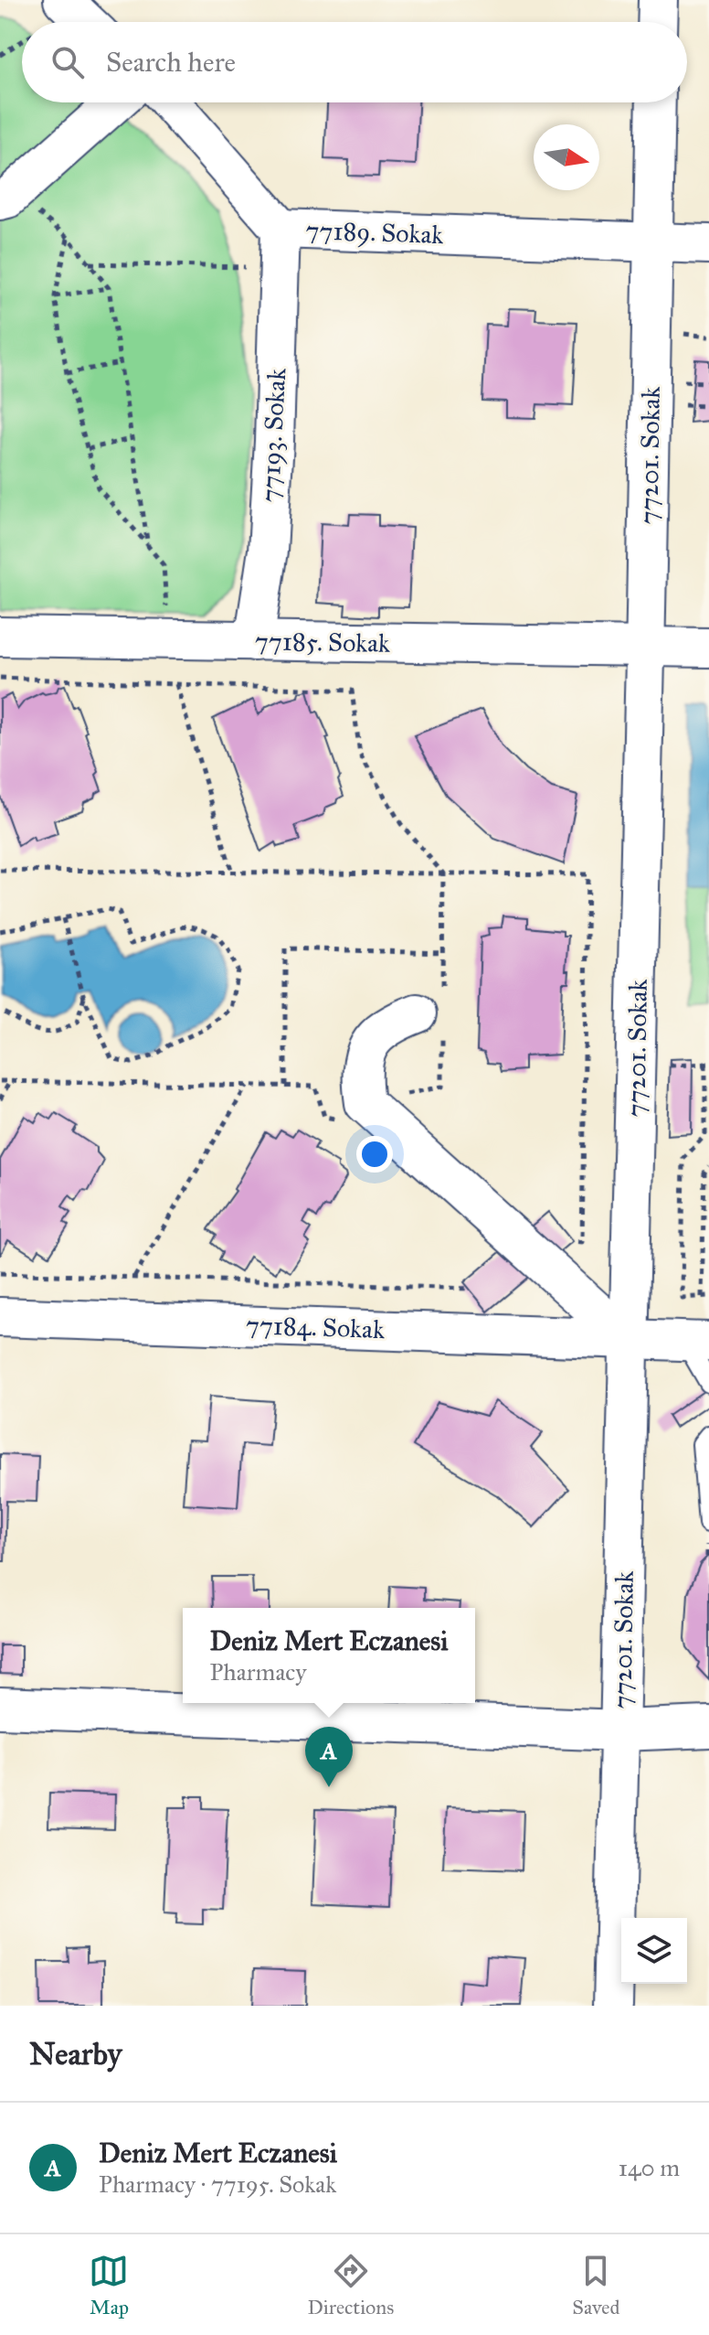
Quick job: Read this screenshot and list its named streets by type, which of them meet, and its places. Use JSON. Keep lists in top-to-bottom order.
{
  "streets": {
    "street": [
      "77189. Sokak",
      "77193. Sokak",
      "77201. Sokak",
      "77185. Sokak",
      "77184. Sokak"
    ]
  },
  "crossings": [
    ["77189. Sokak", "77193. Sokak"],
    ["77189. Sokak", "77201. Sokak"],
    ["77193. Sokak", "77185. Sokak"],
    ["77201. Sokak", "77185. Sokak"],
    ["77201. Sokak", "77184. Sokak"]
  ],
  "north": "right",
  "page": {
    "search": "Search here",
    "popup": ["Deniz Mert Eczanesi", "Pharmacy"],
    "pins": "A",
    "heading": "Nearby",
    "list": [
      {
        "mark": "A",
        "name": "Deniz Mert Eczanesi",
        "note": "Pharmacy · 77195. Sokak",
        "value": "140 m"
      }
    ],
    "nav": ["Map", "Directions", "Saved"]
  }
}
